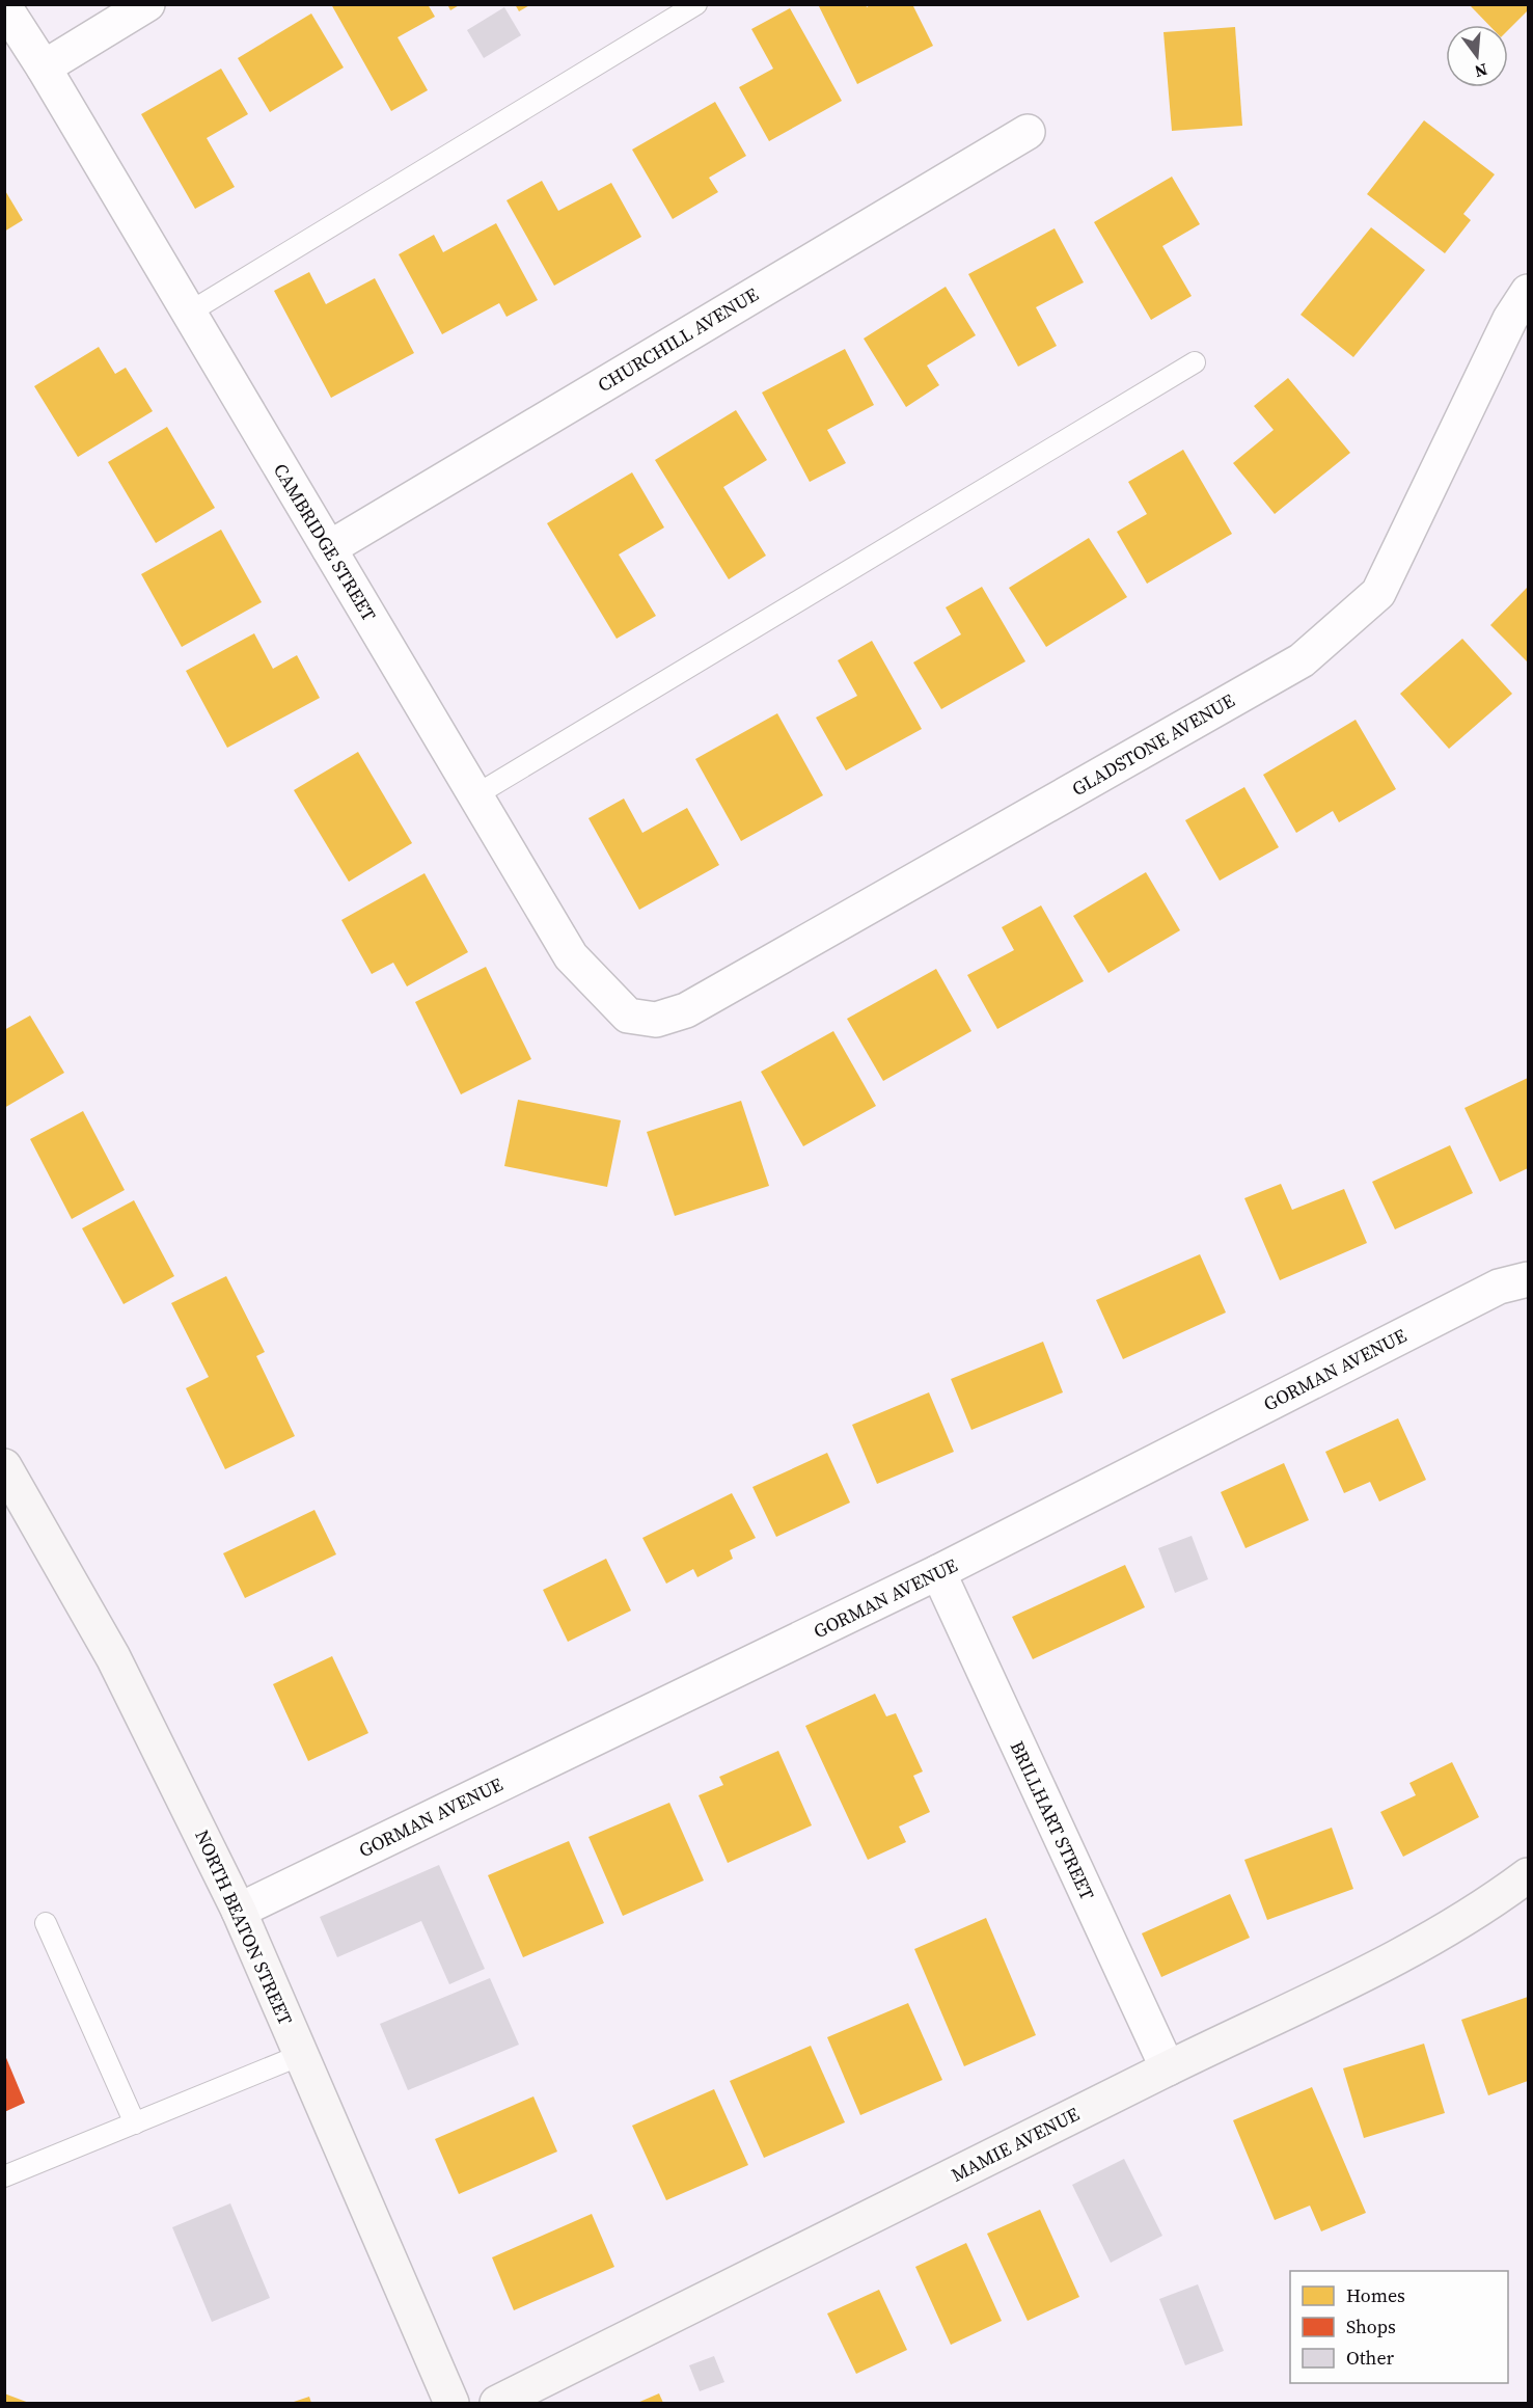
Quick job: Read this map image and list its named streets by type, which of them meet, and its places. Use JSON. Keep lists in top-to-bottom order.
{
  "streets": {
    "street": [
      "CHURCHILL AVENUE",
      "CAMBRIDGE STREET",
      "GLADSTONE AVENUE",
      "GORMAN AVENUE",
      "BRILLHART STREET",
      "NORTH BEATON STREET",
      "MAMIE AVENUE"
    ]
  },
  "crossings": [
    ["CHURCHILL AVENUE", "CAMBRIDGE STREET"],
    ["CAMBRIDGE STREET", "GLADSTONE AVENUE"],
    ["GORMAN AVENUE", "BRILLHART STREET"],
    ["GORMAN AVENUE", "NORTH BEATON STREET"],
    ["BRILLHART STREET", "MAMIE AVENUE"]
  ],
  "legend": ["Homes", "Shops", "Other"],
  "north": "bottom"
}
